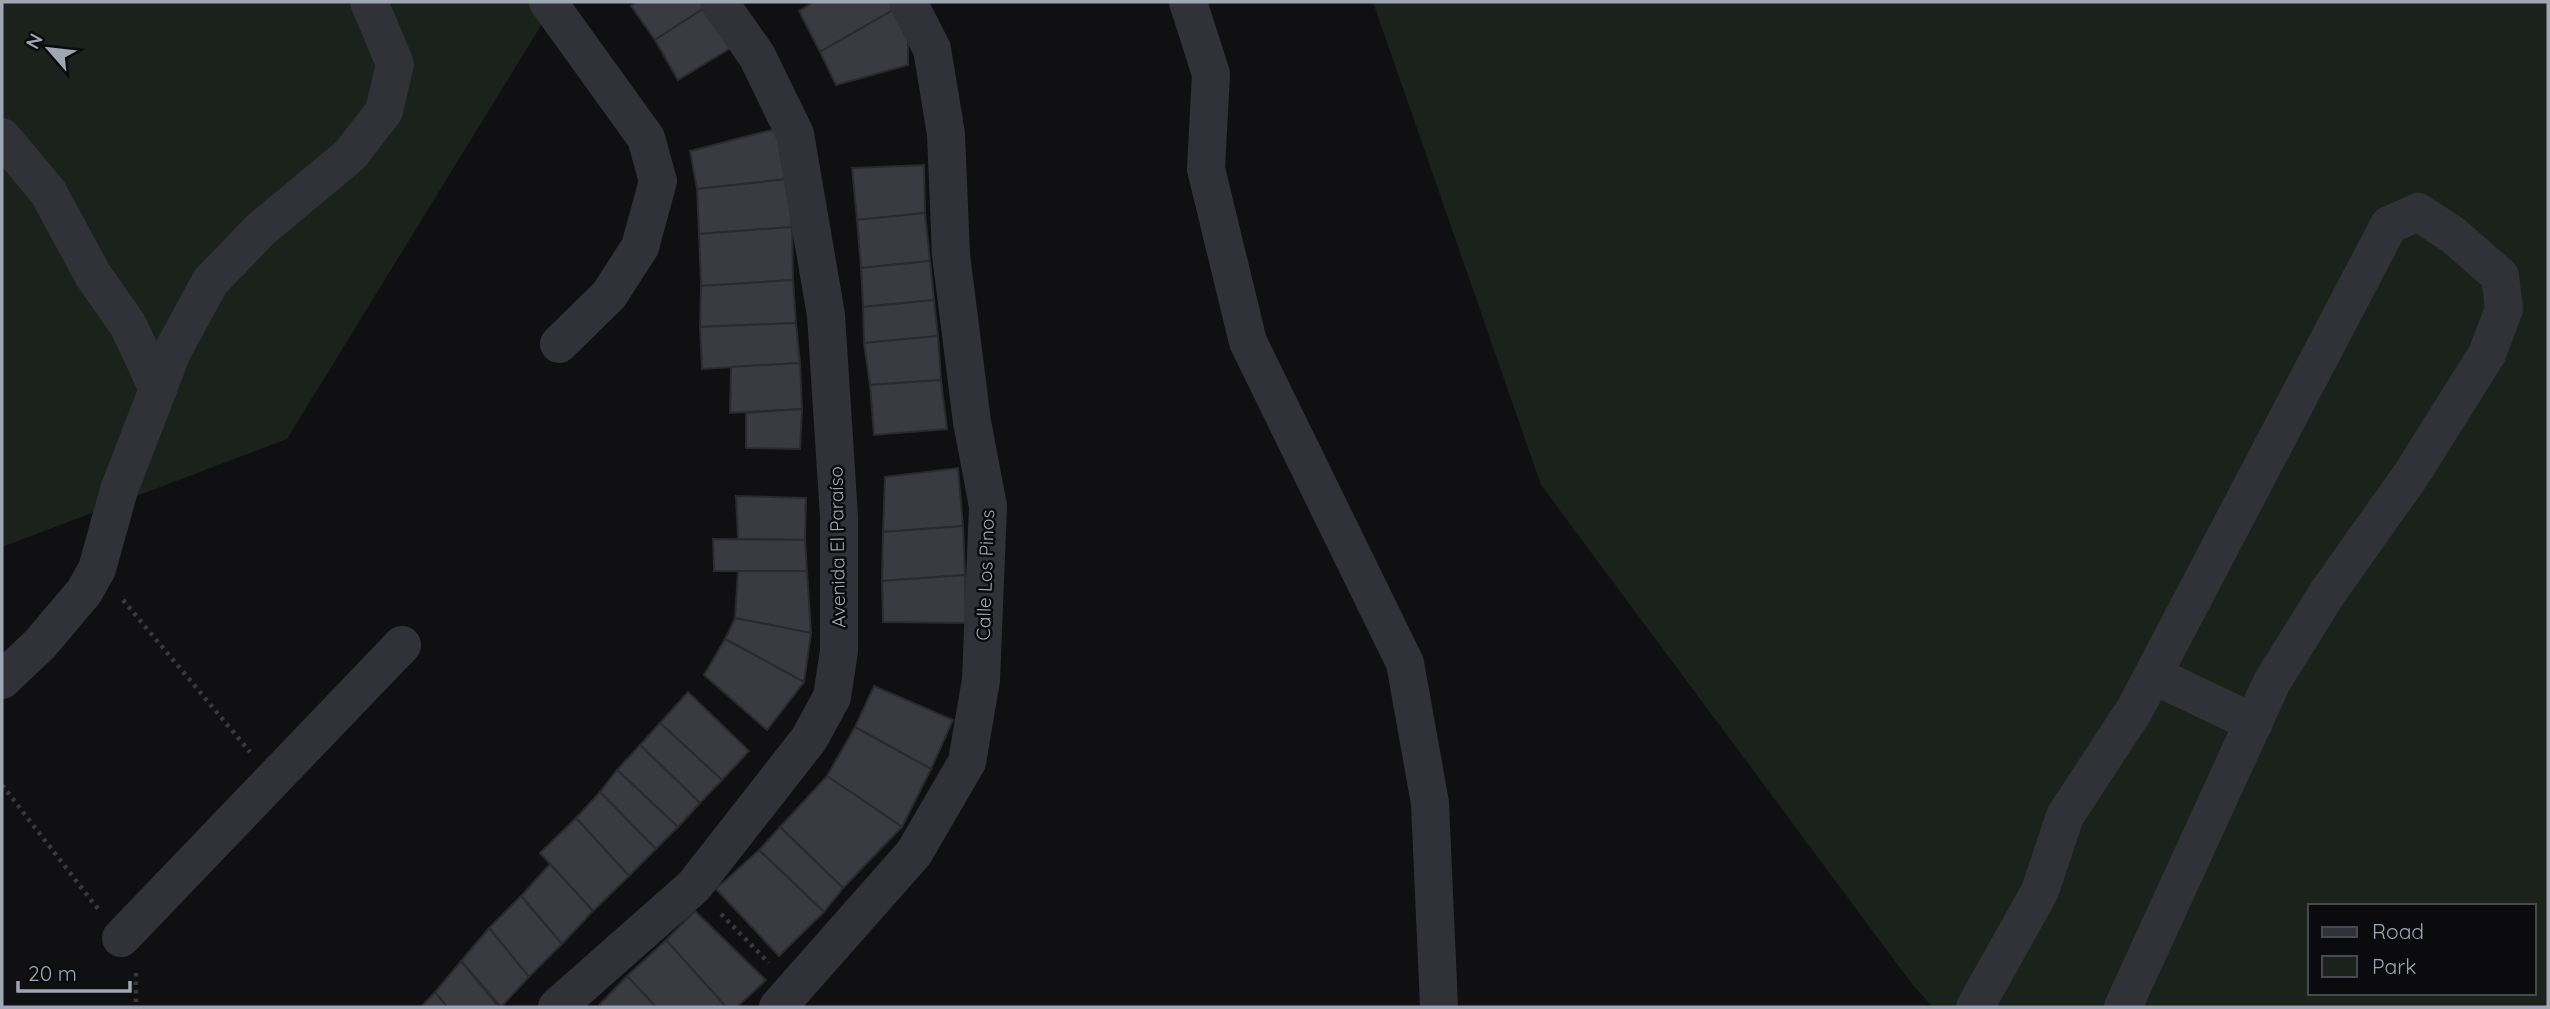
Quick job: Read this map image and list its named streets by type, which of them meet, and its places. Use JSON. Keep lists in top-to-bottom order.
{
  "streets": {
    "street": ["Avenida El Paraíso", "Calle Los Pinos"]
  },
  "legend": ["Road", "Park"],
  "scale_bar": "20 m",
  "north": "top left"
}
